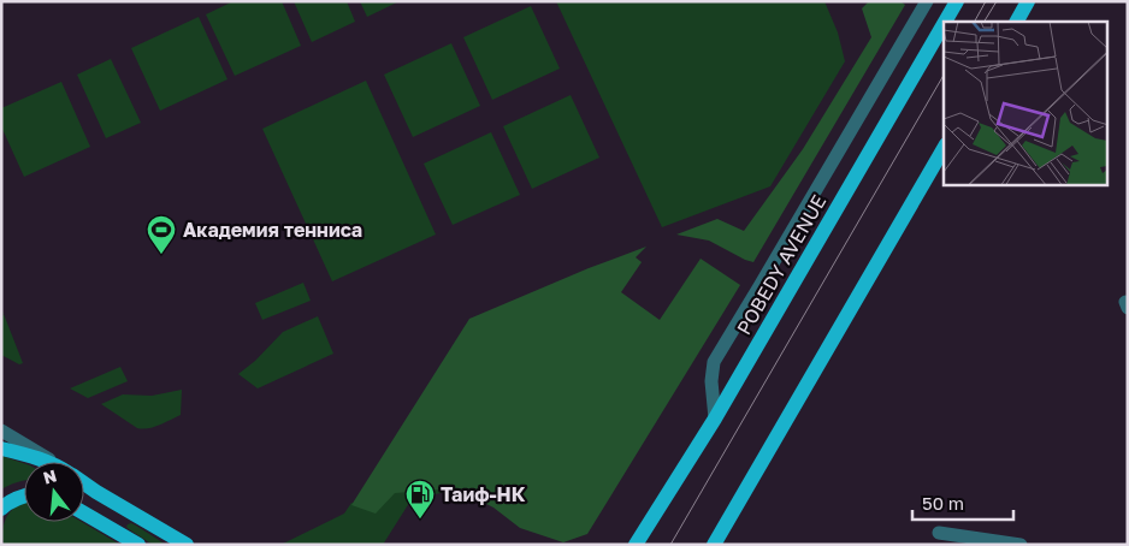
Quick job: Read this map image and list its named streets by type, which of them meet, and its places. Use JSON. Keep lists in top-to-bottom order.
{
  "streets": {
    "main road": ["POBEDY AVENUE"]
  },
  "places": {
    "sports": ["Академия тенниса"],
    "fuel station": ["Таиф-НК"]
  },
  "scale_bar": "50 m",
  "north": "top"
}
